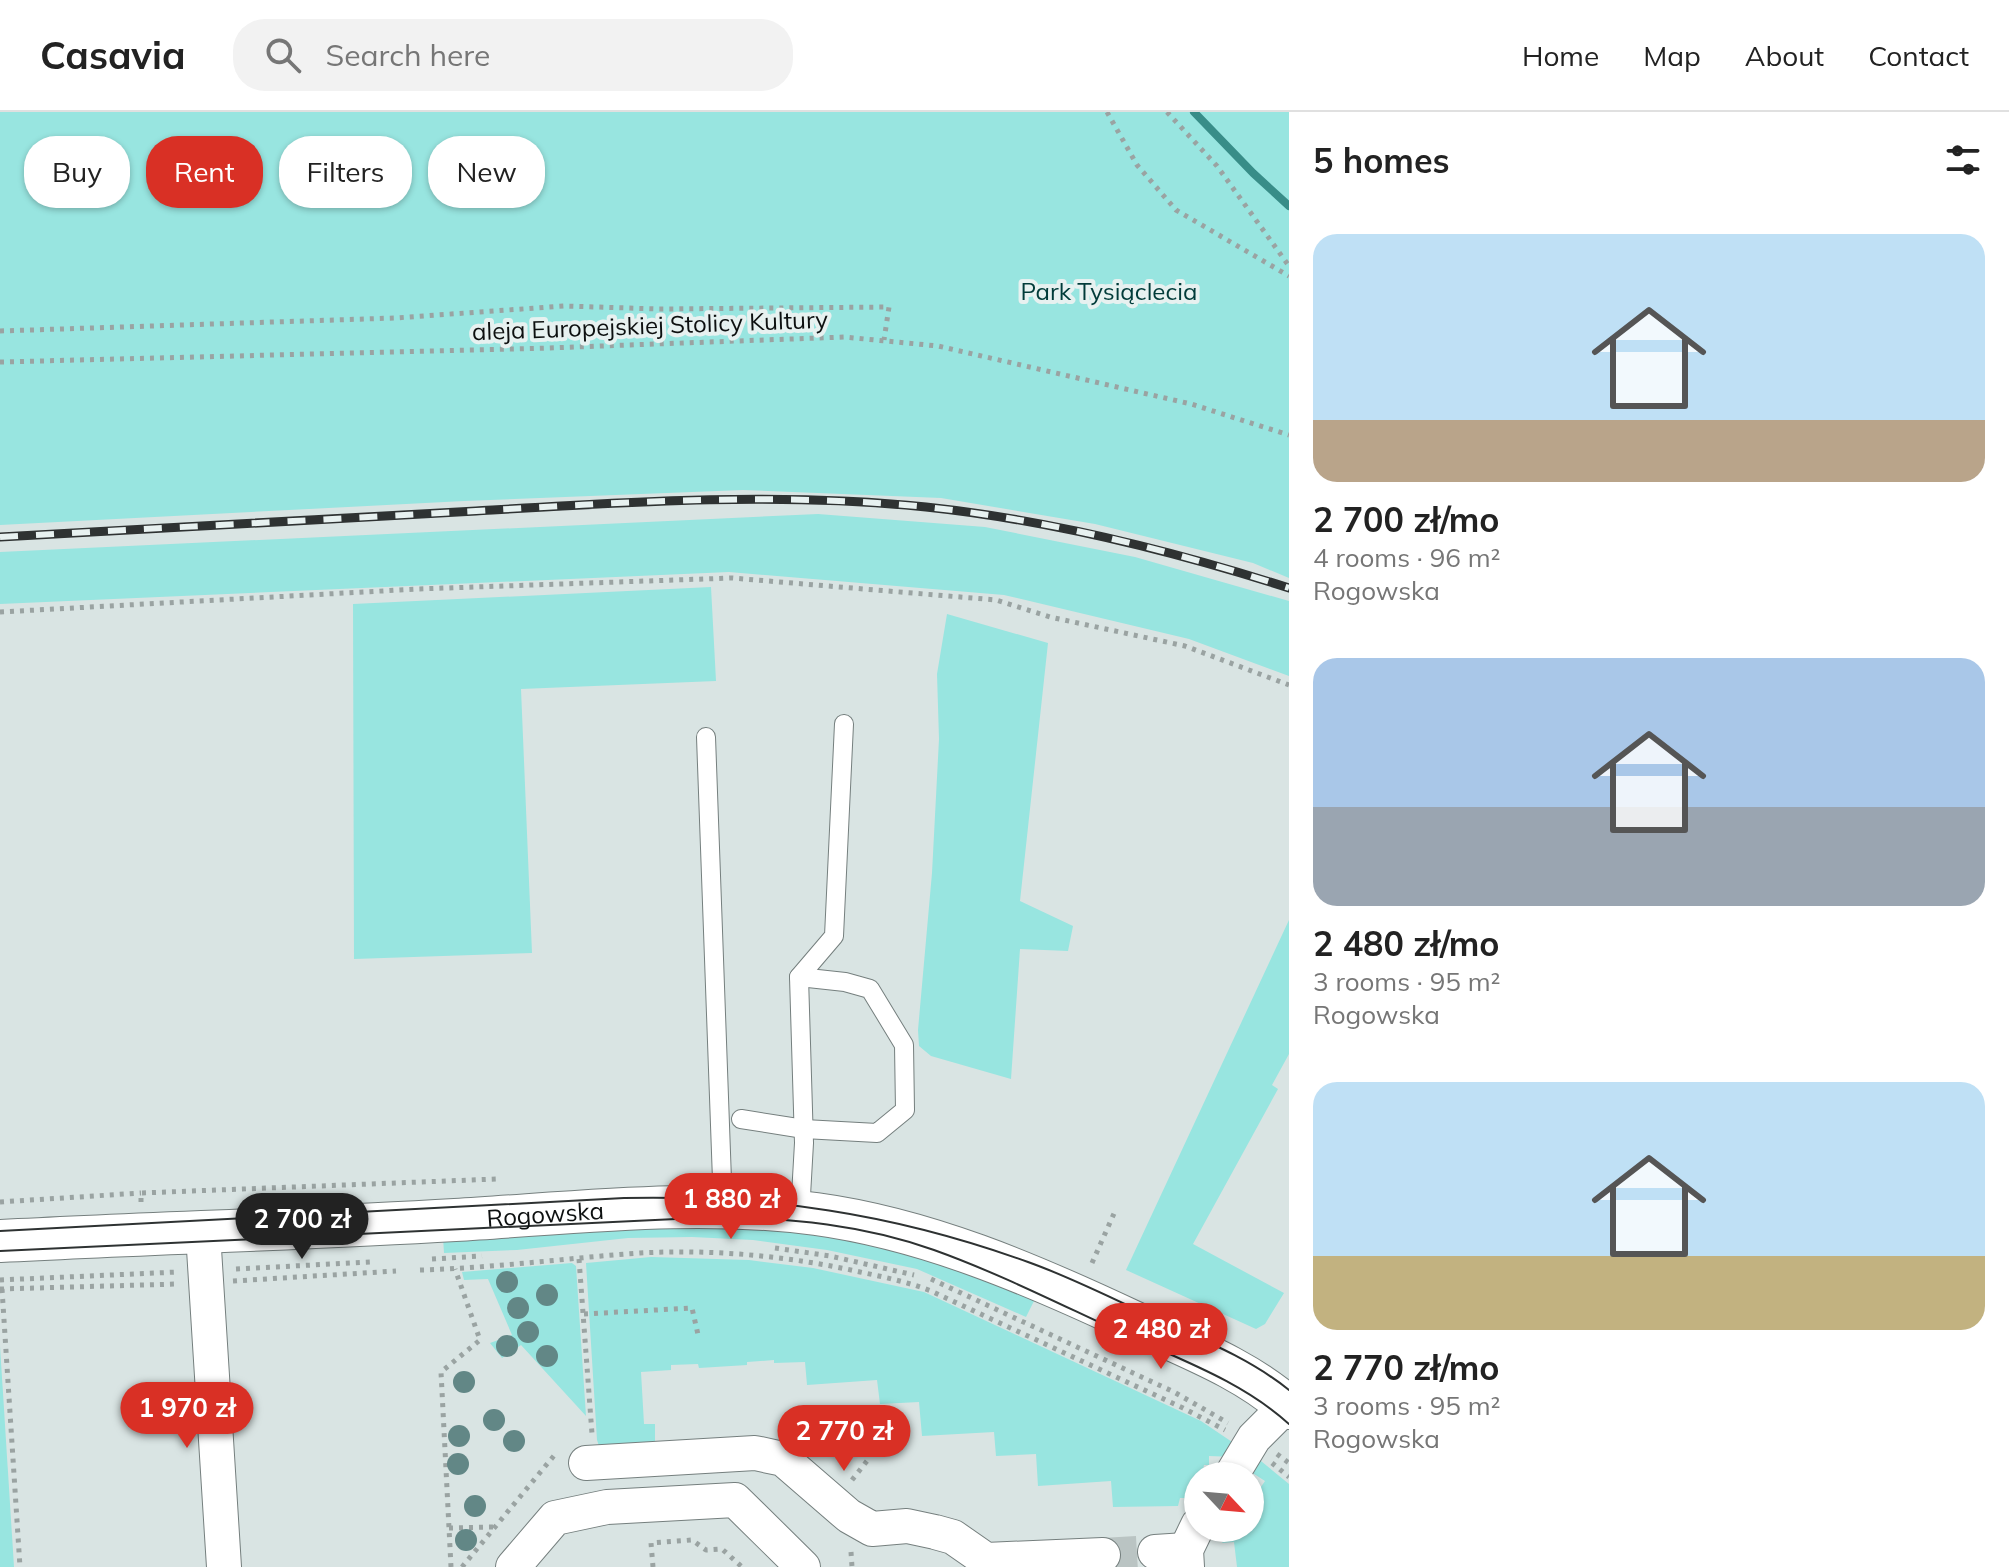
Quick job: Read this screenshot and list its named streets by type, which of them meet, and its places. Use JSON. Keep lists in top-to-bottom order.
{
  "streets": {
    "street": ["Rogowska"],
    "path": ["aleja Europejskiej Stolicy Kultury"]
  },
  "parks": ["Park Tysiąclecia"],
  "north": "bottom right",
  "page": {
    "header": "Casavia",
    "search": "Search here",
    "nav": [
      "Home",
      "Map",
      "About",
      "Contact"
    ],
    "heading": "5 homes",
    "chip": [
      "Buy",
      "Rent",
      "Filters",
      "New"
    ],
    "list": [
      {
        "name": "2 700 zł/mo",
        "note": "4 rooms · 96 m² · Rogowska"
      },
      {
        "name": "2 480 zł/mo",
        "note": "3 rooms · 95 m² · Rogowska"
      },
      {
        "name": "2 770 zł/mo",
        "note": "3 rooms · 95 m² · Rogowska"
      }
    ],
    "price": [
      "1 880 zł",
      "2 700 zł",
      "2 480 zł",
      "1 970 zł",
      "2 770 zł"
    ]
  }
}
